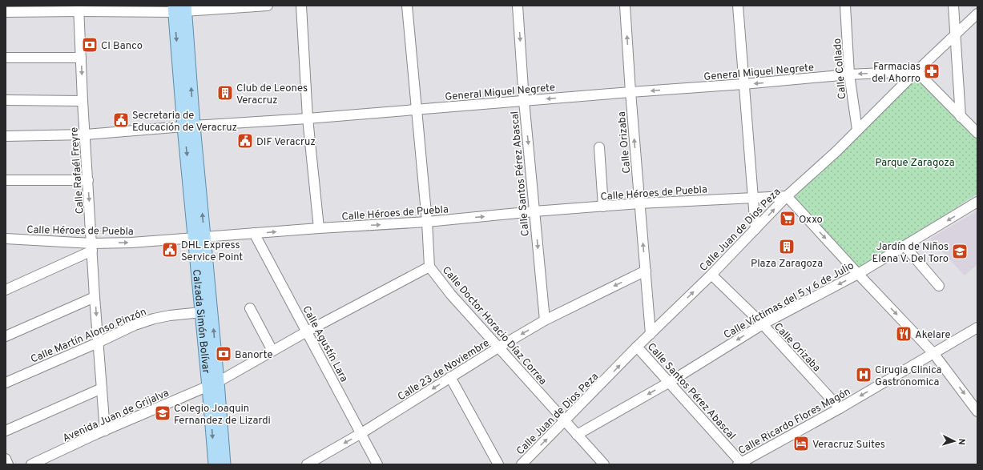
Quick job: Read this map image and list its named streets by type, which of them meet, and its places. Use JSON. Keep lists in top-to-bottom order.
{
  "streets": {
    "main road": ["Calzada Simón Bolívar"],
    "street": [
      "Calle Collado",
      "General Miguel Negrete",
      "Calle Orizaba",
      "Calle Rafaél Freyre",
      "Calle Santos Pérez Abascal",
      "Calle Héroes de Puebla",
      "Calle Juan de Dios Peza",
      "Calle Víctimas del 5 y 6 de Julio",
      "Calle Doctor Horacio Díaz Correa",
      "Calle Martín Alonso Pinzón",
      "Calle Agustín Lara",
      "Calle 23 de Noviembre",
      "Avenida Juan de Grijalva",
      "Calle Ricardo Flores Magón"
    ]
  },
  "crossings": [
    ["Calle Collado", "General Miguel Negrete"],
    ["Calle Collado", "Calle Juan de Dios Peza"],
    ["General Miguel Negrete", "Calle Orizaba"],
    ["General Miguel Negrete", "Calle Rafaél Freyre"],
    ["General Miguel Negrete", "Calle Santos Pérez Abascal"],
    ["General Miguel Negrete", "Calle Juan de Dios Peza"],
    ["General Miguel Negrete", "Calzada Simón Bolívar"],
    ["General Miguel Negrete", "Calle Doctor Horacio Díaz Correa"],
    ["Calle Orizaba", "Calle Héroes de Puebla"],
    ["Calle Orizaba", "Calle Juan de Dios Peza"],
    ["Calle Orizaba", "Calle Víctimas del 5 y 6 de Julio"],
    ["Calle Orizaba", "Calle 23 de Noviembre"],
    ["Calle Orizaba", "Calle Ricardo Flores Magón"],
    ["Calle Rafaél Freyre", "Calle Héroes de Puebla"],
    ["Calle Rafaél Freyre", "Calle Martín Alonso Pinzón"],
    ["Calle Rafaél Freyre", "Avenida Juan de Grijalva"],
    ["Calle Santos Pérez Abascal", "Calle Héroes de Puebla"],
    ["Calle Santos Pérez Abascal", "Calle Juan de Dios Peza"],
    ["Calle Santos Pérez Abascal", "Calle Víctimas del 5 y 6 de Julio"],
    ["Calle Santos Pérez Abascal", "Calle 23 de Noviembre"],
    ["Calle Santos Pérez Abascal", "Calle Ricardo Flores Magón"],
    ["Calle Héroes de Puebla", "Calle Juan de Dios Peza"],
    ["Calle Héroes de Puebla", "Calzada Simón Bolívar"],
    ["Calle Héroes de Puebla", "Calle Doctor Horacio Díaz Correa"],
    ["Calle Héroes de Puebla", "Calle Agustín Lara"],
    ["Calle Juan de Dios Peza", "Calle Doctor Horacio Díaz Correa"],
    ["Calle Víctimas del 5 y 6 de Julio", "Calle Doctor Horacio Díaz Correa"],
    ["Calzada Simón Bolívar", "Calle Martín Alonso Pinzón"],
    ["Calzada Simón Bolívar", "Avenida Juan de Grijalva"],
    ["Calle Doctor Horacio Díaz Correa", "Calle 23 de Noviembre"],
    ["Calle Doctor Horacio Díaz Correa", "Avenida Juan de Grijalva"],
    ["Calle Agustín Lara", "Calle 23 de Noviembre"],
    ["Calle Agustín Lara", "Avenida Juan de Grijalva"]
  ],
  "one_way": [
    "General Miguel Negrete",
    "Calle Orizaba",
    "Calle Rafaél Freyre",
    "Calle Santos Pérez Abascal",
    "Calle Héroes de Puebla",
    "Calle Juan de Dios Peza",
    "Calle Víctimas del 5 y 6 de Julio",
    "Calle 23 de Noviembre",
    "Calle Ricardo Flores Magón"
  ],
  "parks": ["Parque Zaragoza"],
  "places": {
    "bank": ["CI Banco", "Banorte"],
    "pharmacy": ["Farmacias del Ahorro"],
    "building": ["Club de Leones Veracruz", "Plaza Zaragoza"],
    "public building": ["Secretaria de Educación de Veracruz", "DIF Veracruz", "DHL Express Service Point"],
    "supermarket": ["Oxxo"],
    "school or university": ["Jardín de Niños Elena V. Del Toro", "Colegio Joaquin Fernandez de Lizardi"],
    "restaurant": ["Akelare"],
    "hospital": ["Cirugia Clinica Gastronomica"],
    "hotel": ["Veracruz Suites"]
  },
  "north": "right"
}
